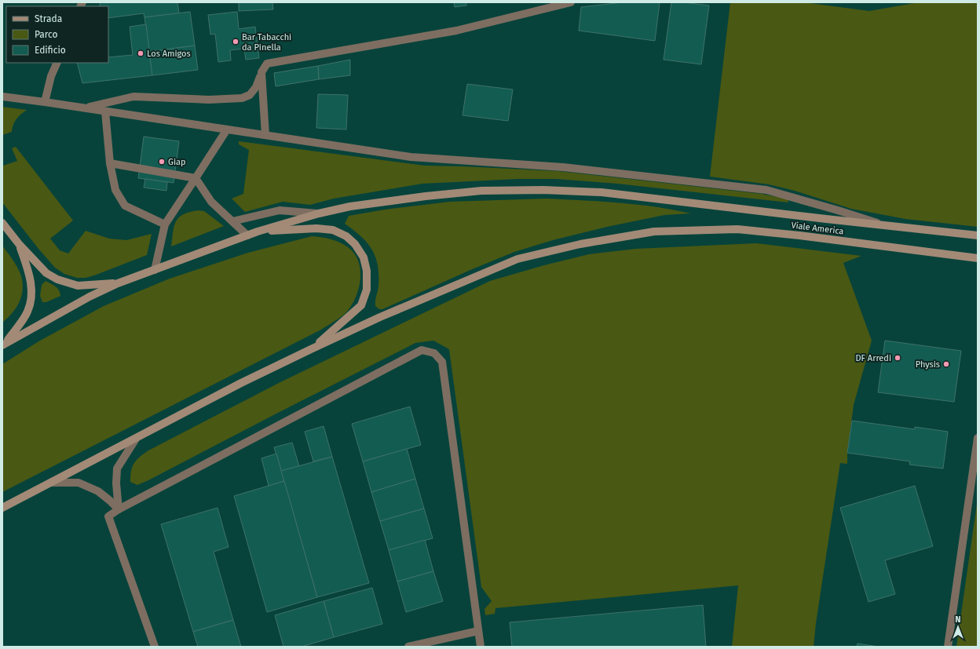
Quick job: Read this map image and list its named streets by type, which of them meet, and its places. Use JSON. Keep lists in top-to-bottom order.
{
  "streets": {
    "main road": ["Viale America"]
  },
  "places": [
    "Bar Tabacchi da Pinella",
    "Los Amigos",
    "Giap",
    "DF Arredi",
    "Physis"
  ],
  "legend": ["Strada", "Parco", "Edificio"],
  "north": "top"
}
